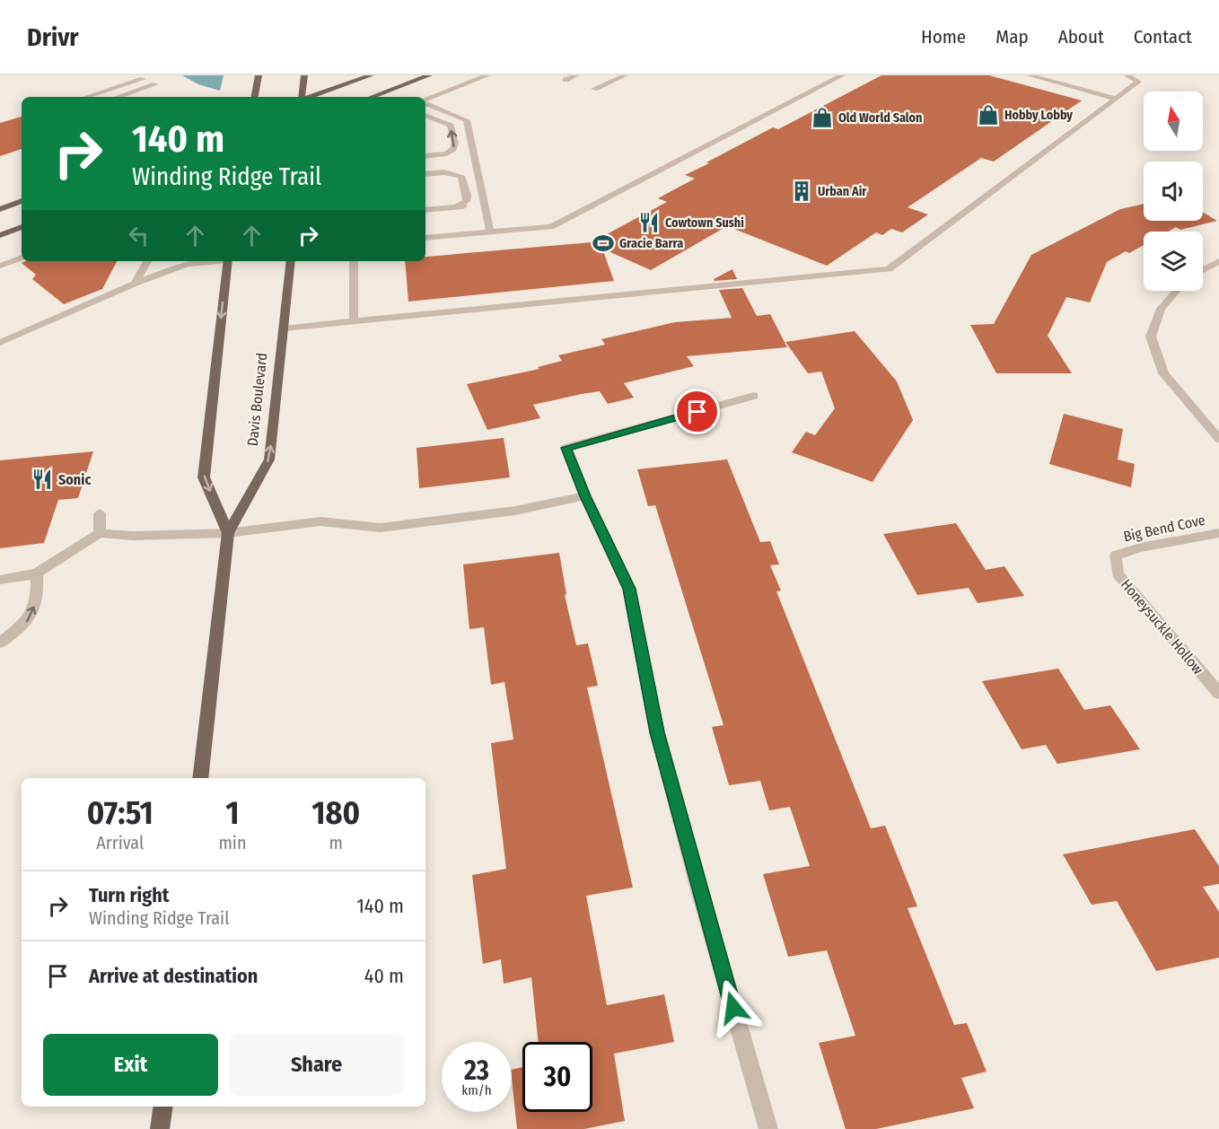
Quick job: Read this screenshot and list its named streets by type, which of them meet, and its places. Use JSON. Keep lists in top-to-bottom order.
{
  "streets": {
    "main road": ["Davis Boulevard"],
    "street": ["Big Bend Cove", "Honeysuckle Hollow"]
  },
  "crossings": [
    ["Big Bend Cove", "Honeysuckle Hollow"]
  ],
  "places": {
    "shop": ["Hobby Lobby", "Old World Salon"],
    "building": ["Urban Air"],
    "restaurant": ["Cowtown Sushi", "Sonic"],
    "sports": ["Gracie Barra"]
  },
  "north": "top",
  "page": {
    "header": "Drivr",
    "nav": [
      "Home",
      "Map",
      "About",
      "Contact"
    ],
    "turn": ["140 m", "Winding Ridge Trail"],
    "eta": [
      "07:51",
      "Arrival",
      "1",
      "min",
      "180",
      "m"
    ],
    "list": [
      {
        "name": "Turn right",
        "note": "Winding Ridge Trail",
        "value": "140 m"
      },
      {
        "name": "Arrive at destination",
        "value": "40 m"
      }
    ],
    "buttons": ["Exit", "Share"],
    "speed": "23 km/h",
    "limit": "30"
  }
}
